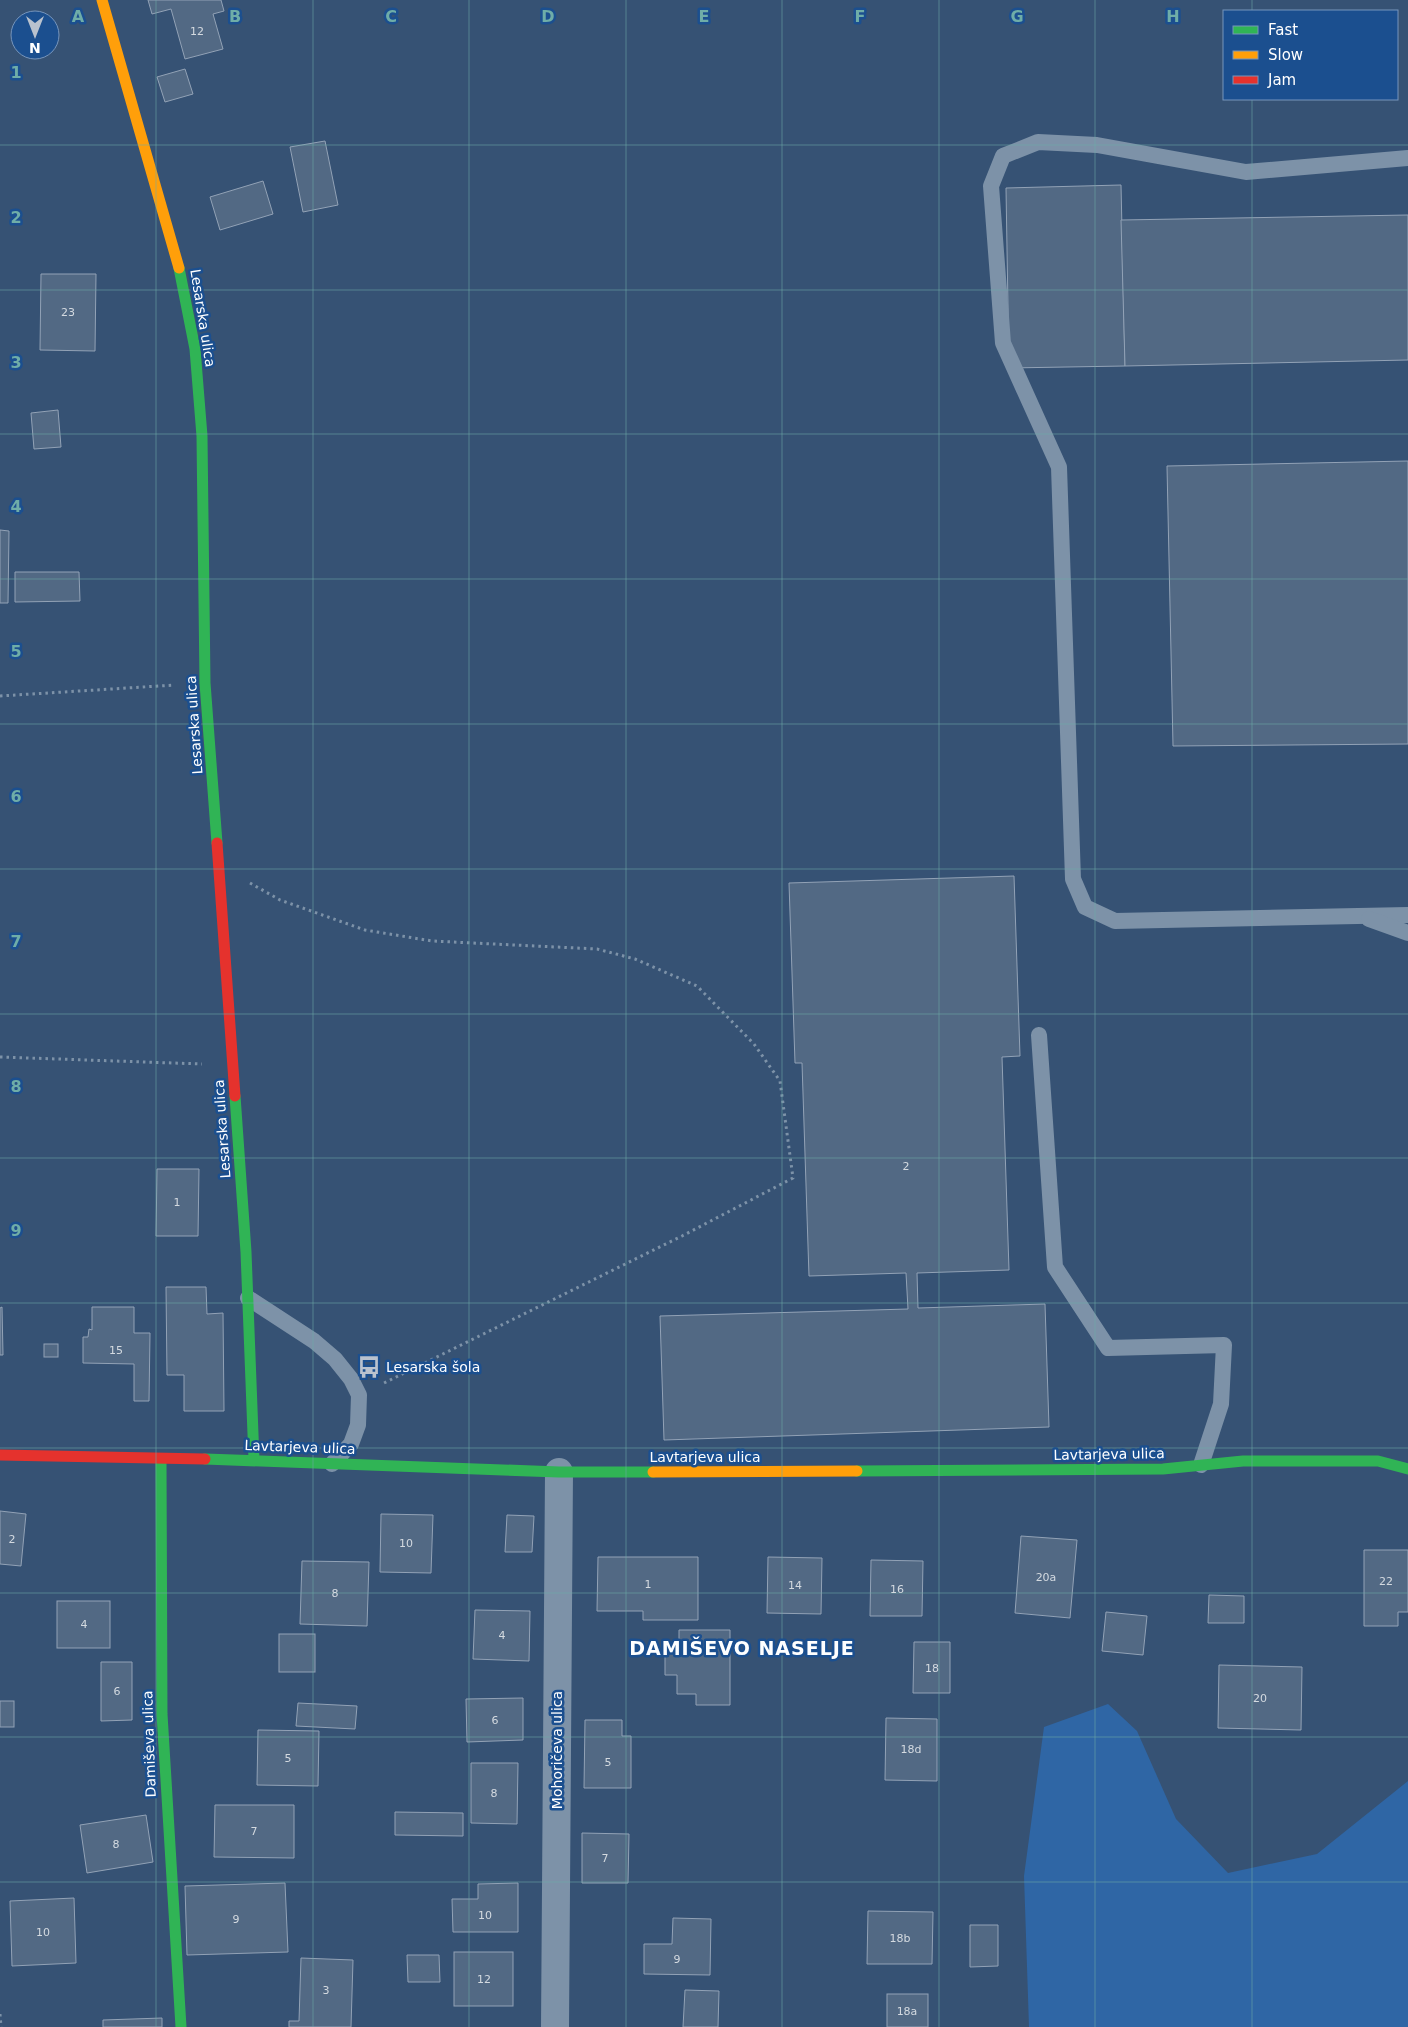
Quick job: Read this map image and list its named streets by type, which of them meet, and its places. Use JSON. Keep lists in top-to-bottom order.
{
  "streets": {
    "street": [
      "Lesarska ulica",
      "Lavtarjeva ulica",
      "Damiševa ulica",
      "Mohoričeva ulica"
    ]
  },
  "crossings": [
    ["Lesarska ulica", "Lavtarjeva ulica"],
    ["Lavtarjeva ulica", "Damiševa ulica"],
    ["Lavtarjeva ulica", "Mohoričeva ulica"]
  ],
  "districts": ["DAMIŠEVO NASELJE"],
  "places": {
    "bus stop": ["Lesarska šola"]
  },
  "house_numbers": [
    "12",
    "23",
    "2",
    "1",
    "15",
    "2",
    "10",
    "20a",
    "22",
    "1",
    "14",
    "16",
    "8",
    "4",
    "4",
    "18",
    "6",
    "20",
    "6",
    "18d",
    "5",
    "5",
    "8",
    "7",
    "8",
    "7",
    "10",
    "9",
    "10",
    "18b",
    "9",
    "12",
    "3",
    "18a"
  ],
  "legend": ["Fast", "Slow", "Jam"],
  "north": "bottom",
  "grid": {
    "columns": [
      "A",
      "B",
      "C",
      "D",
      "E",
      "F",
      "G",
      "H"
    ],
    "rows": [
      "1",
      "2",
      "3",
      "4",
      "5",
      "6",
      "7",
      "8",
      "9"
    ]
  }
}
